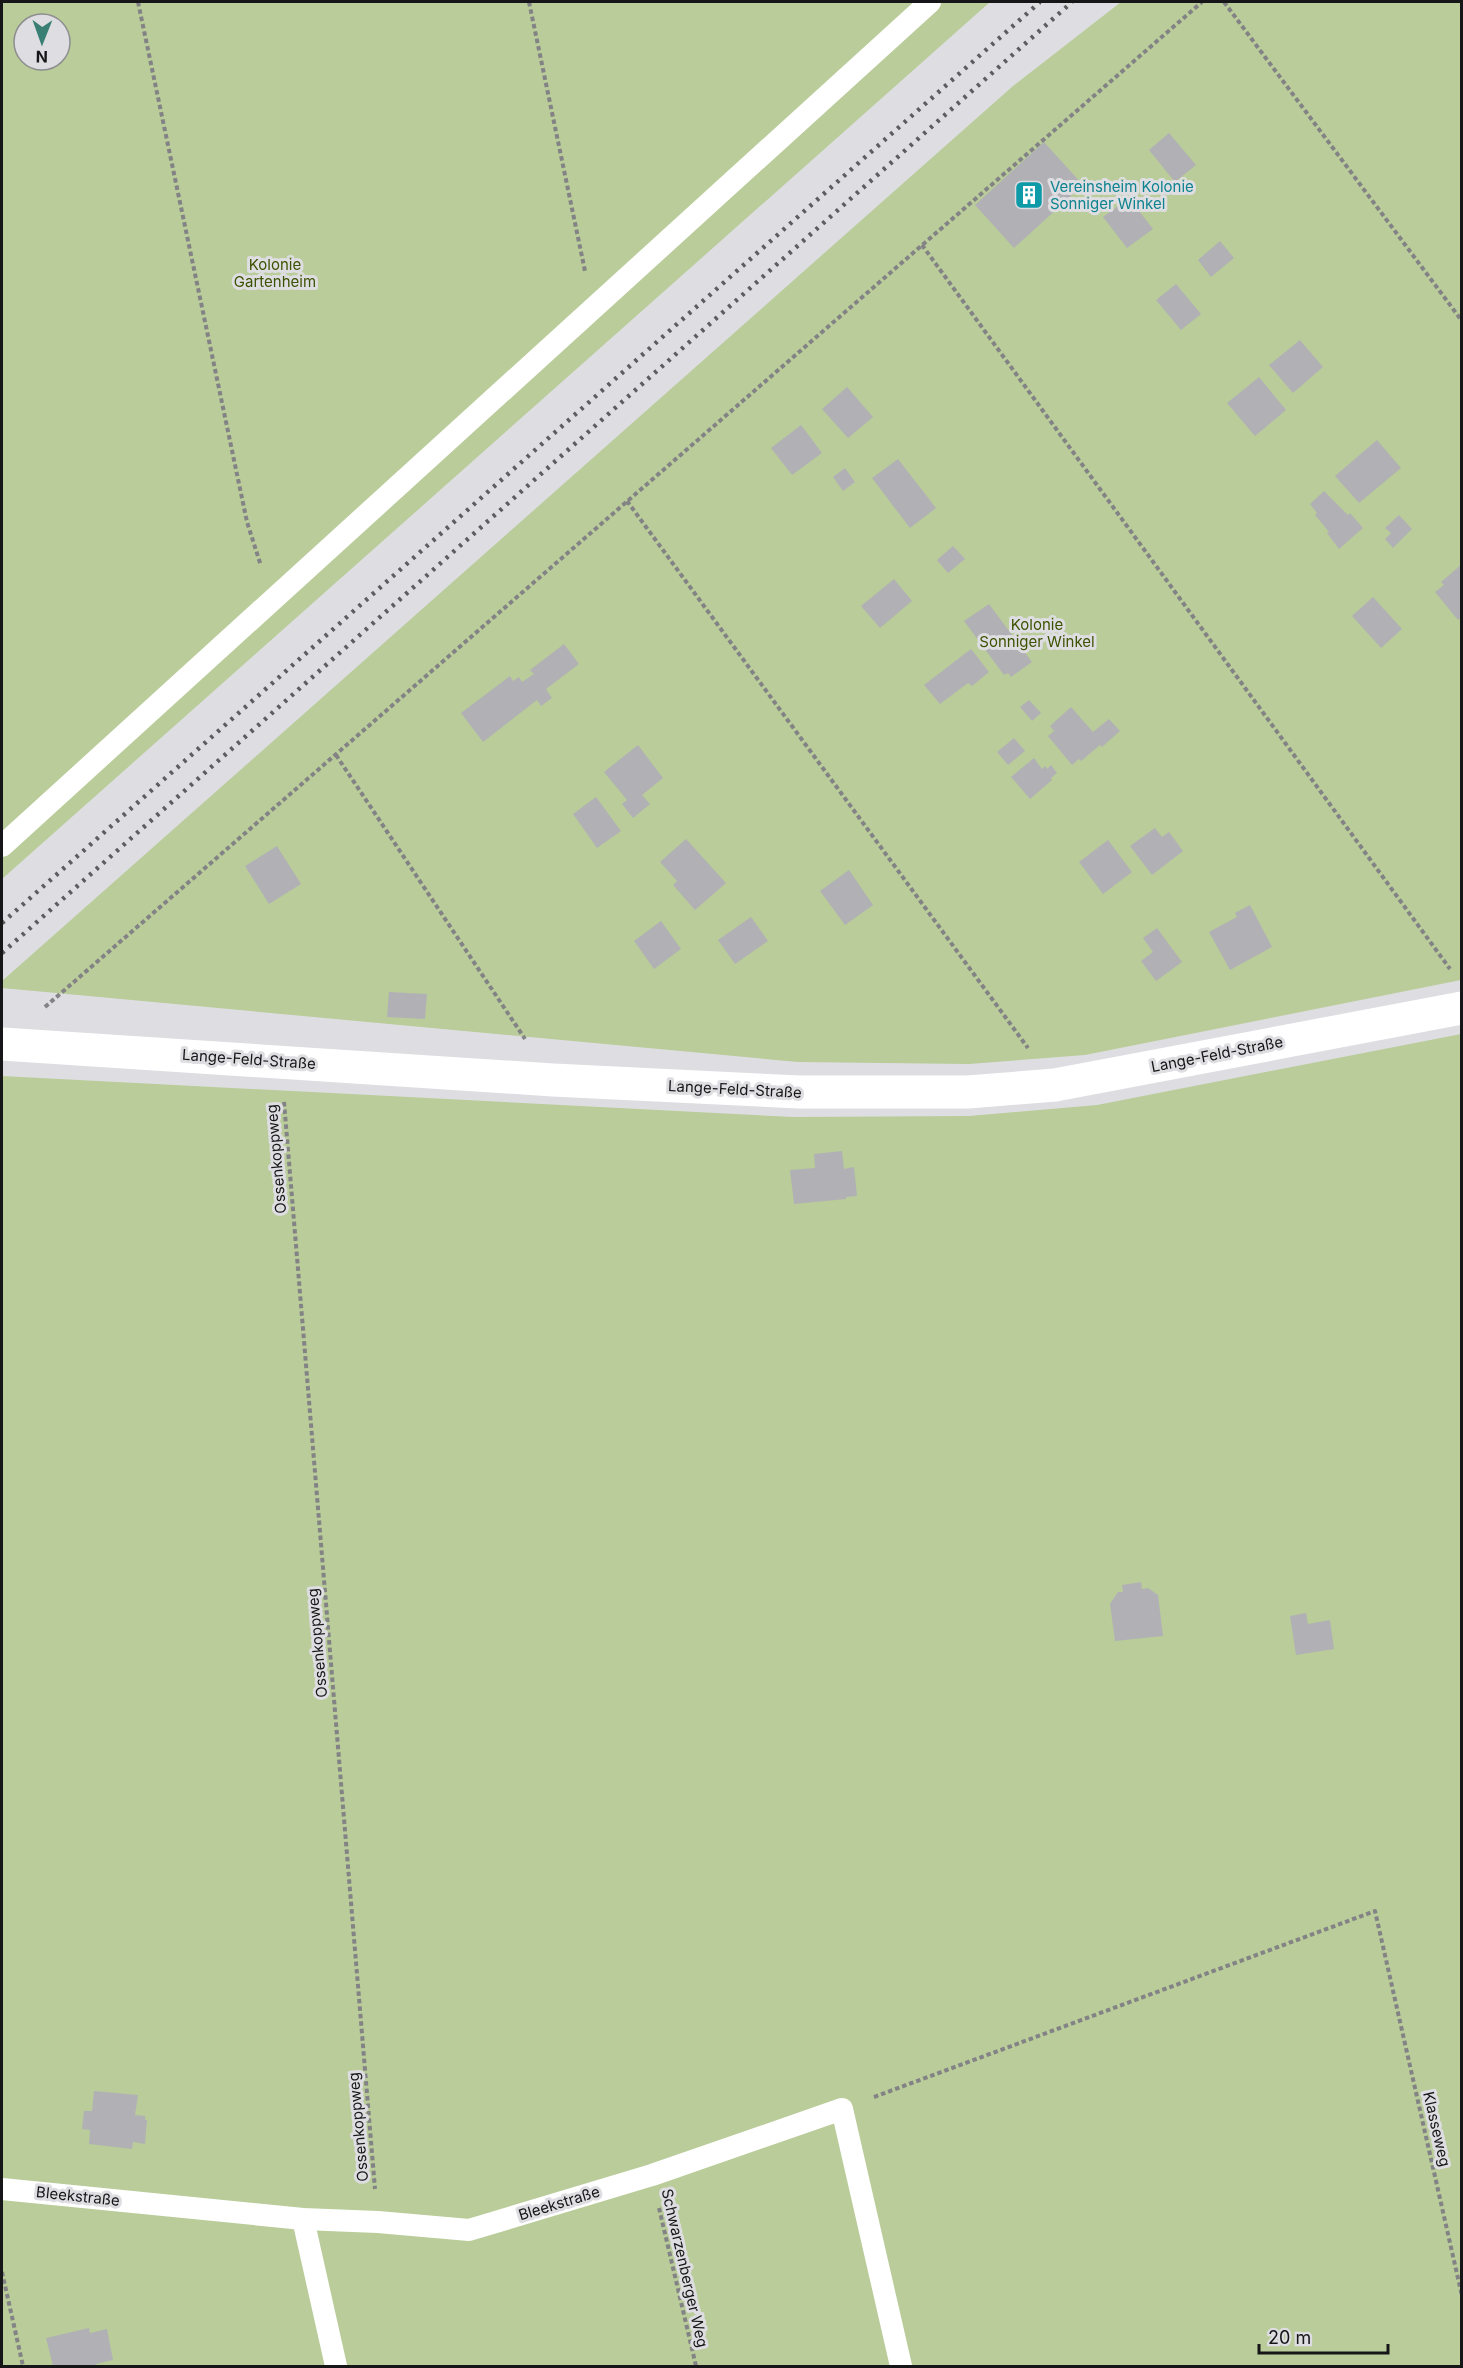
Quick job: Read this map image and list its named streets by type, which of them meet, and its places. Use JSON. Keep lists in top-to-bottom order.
{
  "streets": {
    "street": ["Lange-Feld-Straße"],
    "lane": ["Bleekstraße"],
    "path": ["Ossenkoppweg", "Klasseweg", "Schwarzenberger Weg"]
  },
  "crossings": [
    ["Lange-Feld-Straße", "Ossenkoppweg"],
    ["Ossenkoppweg", "Bleekstraße"],
    ["Klasseweg", "Bleekstraße"],
    ["Bleekstraße", "Schwarzenberger Weg"]
  ],
  "parks": ["Kolonie Gartenheim", "Kolonie Sonniger Winkel"],
  "places": {
    "building": ["Vereinsheim Kolonie Sonniger Winkel"]
  },
  "scale_bar": "20 m",
  "north": "bottom"
}
